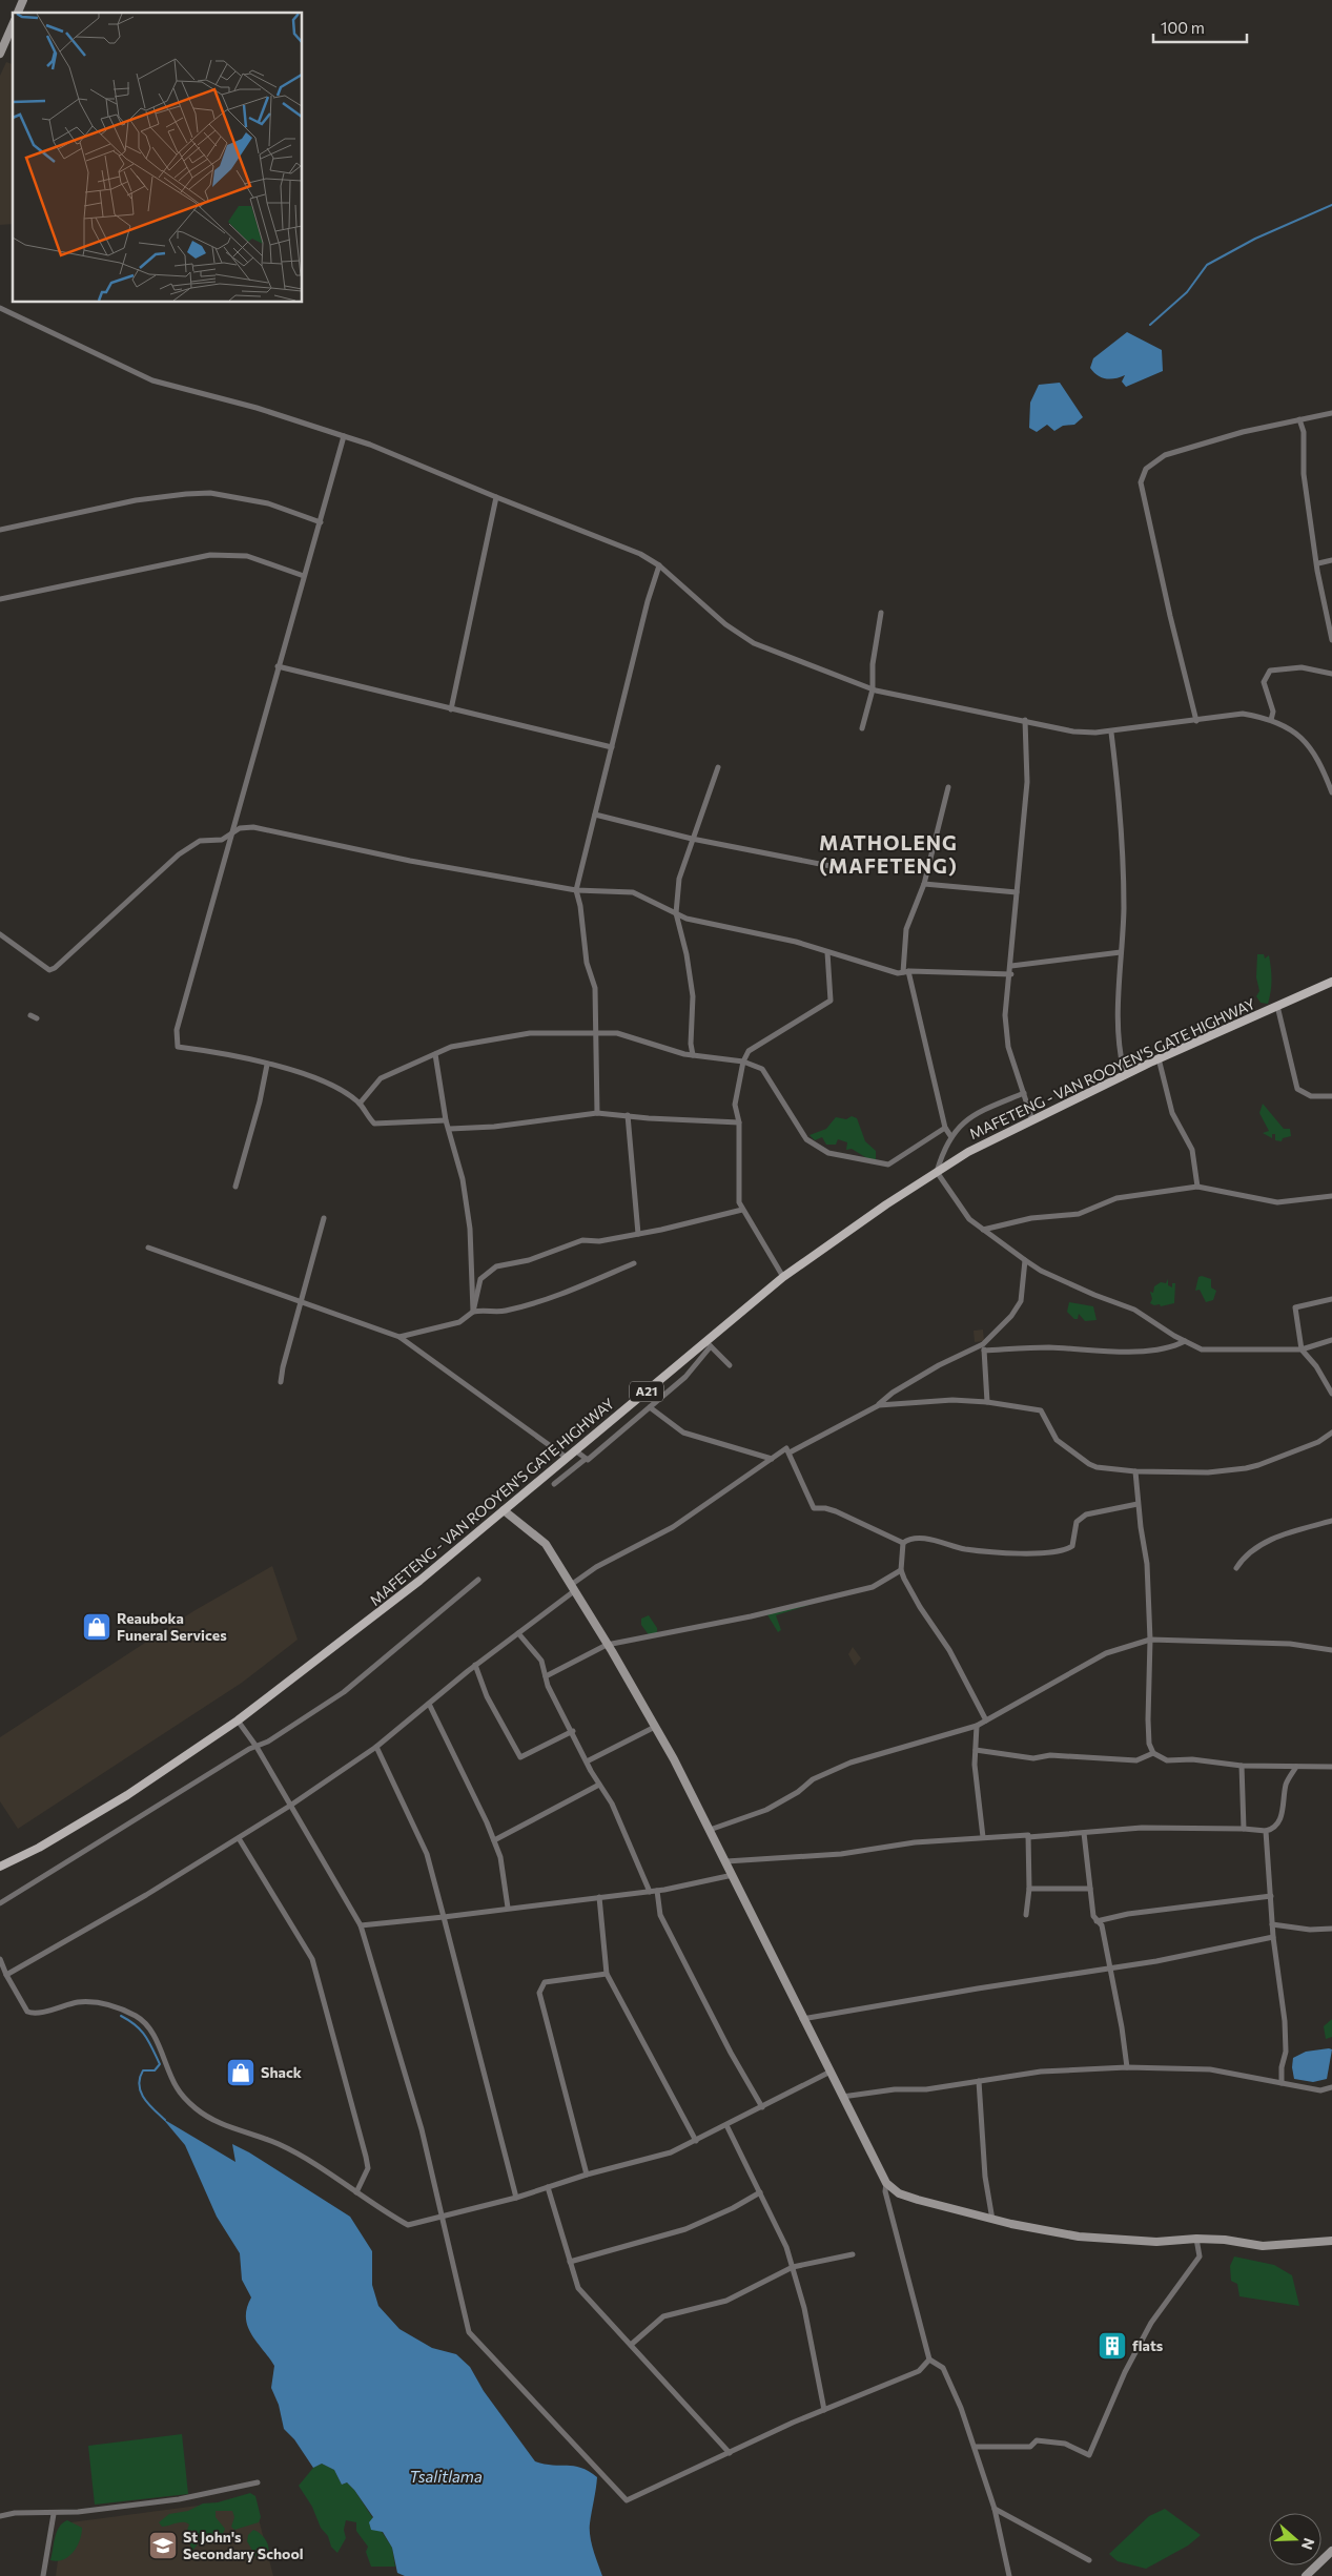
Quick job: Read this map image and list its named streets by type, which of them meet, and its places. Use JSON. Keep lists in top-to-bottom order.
{
  "streets": {
    "main road": ["MAFETENG - VAN ROOYEN'S GATE HIGHWAY", "A21"]
  },
  "districts": ["MATHOLENG (MAFETENG)"],
  "water": ["Tsalitlama"],
  "places": {
    "shop": ["Reauboka Funeral Services", "Shack"],
    "building": ["flats"],
    "school or university": ["St John's Secondary School"]
  },
  "scale_bar": "100 m",
  "north": "right"
}
